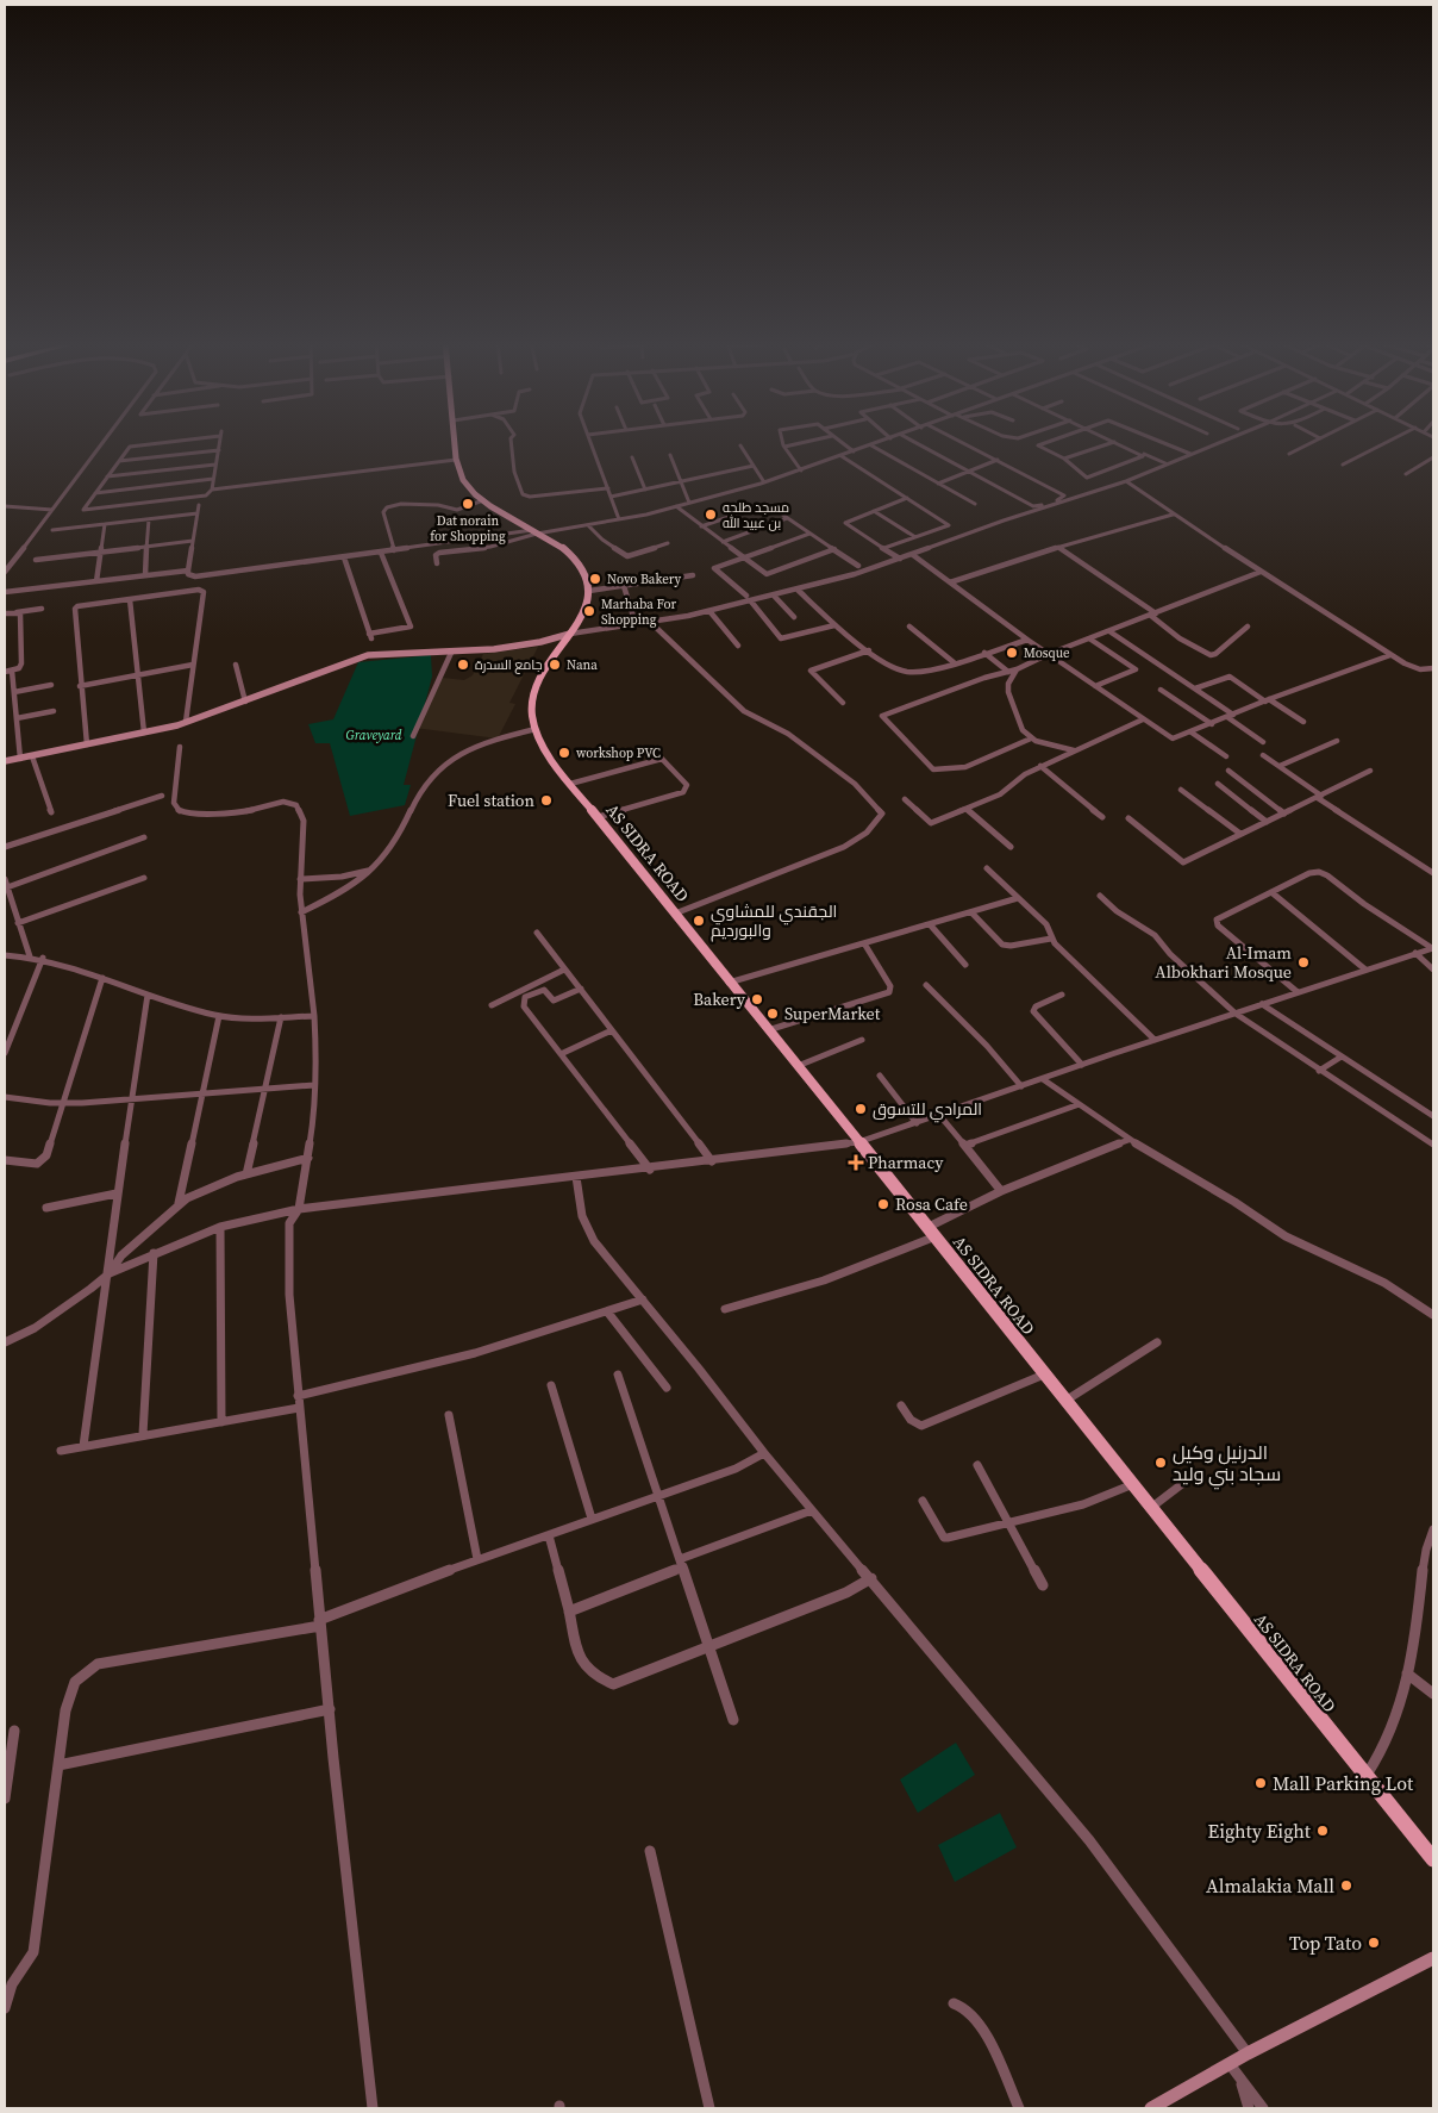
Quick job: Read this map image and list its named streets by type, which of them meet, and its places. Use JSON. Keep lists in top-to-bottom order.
{
  "streets": {
    "main road": ["AS SIDRA ROAD"]
  },
  "parks": ["Graveyard"],
  "places": {
    "other": [
      "Dat norain for Shopping",
      "مسجد طلحه بن عبيد الله",
      "Novo Bakery",
      "Marhaba For Shopping",
      "Mosque",
      "جامع السدرة",
      "Nana",
      "workshop PVC",
      "Fuel station",
      "الجقندي للمشاوي والبورديم",
      "Al-Imam Albokhari Mosque",
      "Bakery",
      "SuperMarket",
      "المرادي للتسوق",
      "Rosa Cafe",
      "الدرنيل وكيل سجاد بني وليد",
      "Mall Parking Lot",
      "Eighty Eight",
      "Almalakia Mall",
      "Top Tato"
    ],
    "health": ["Pharmacy"]
  }
}
